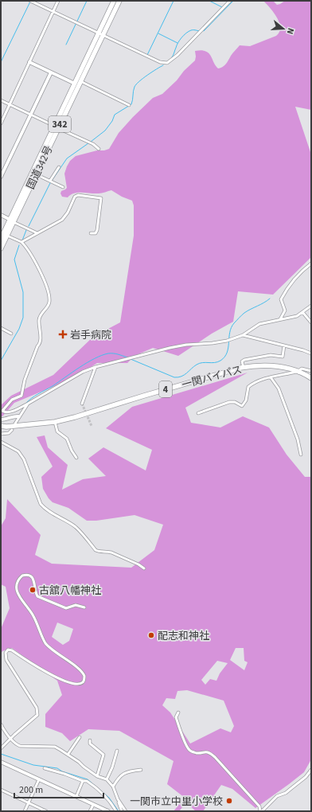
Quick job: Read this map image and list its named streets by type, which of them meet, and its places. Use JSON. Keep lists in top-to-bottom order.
{
  "streets": {
    "highway": [
      "342",
      "国道342号",
      "一関バイパス",
      "4"
    ]
  },
  "places": {
    "health": ["岩手病院"],
    "other": ["古舘八幡神社", "配志和神社", "一関市立中里小学校"]
  },
  "scale_bar": "200 m",
  "north": "right"
}
